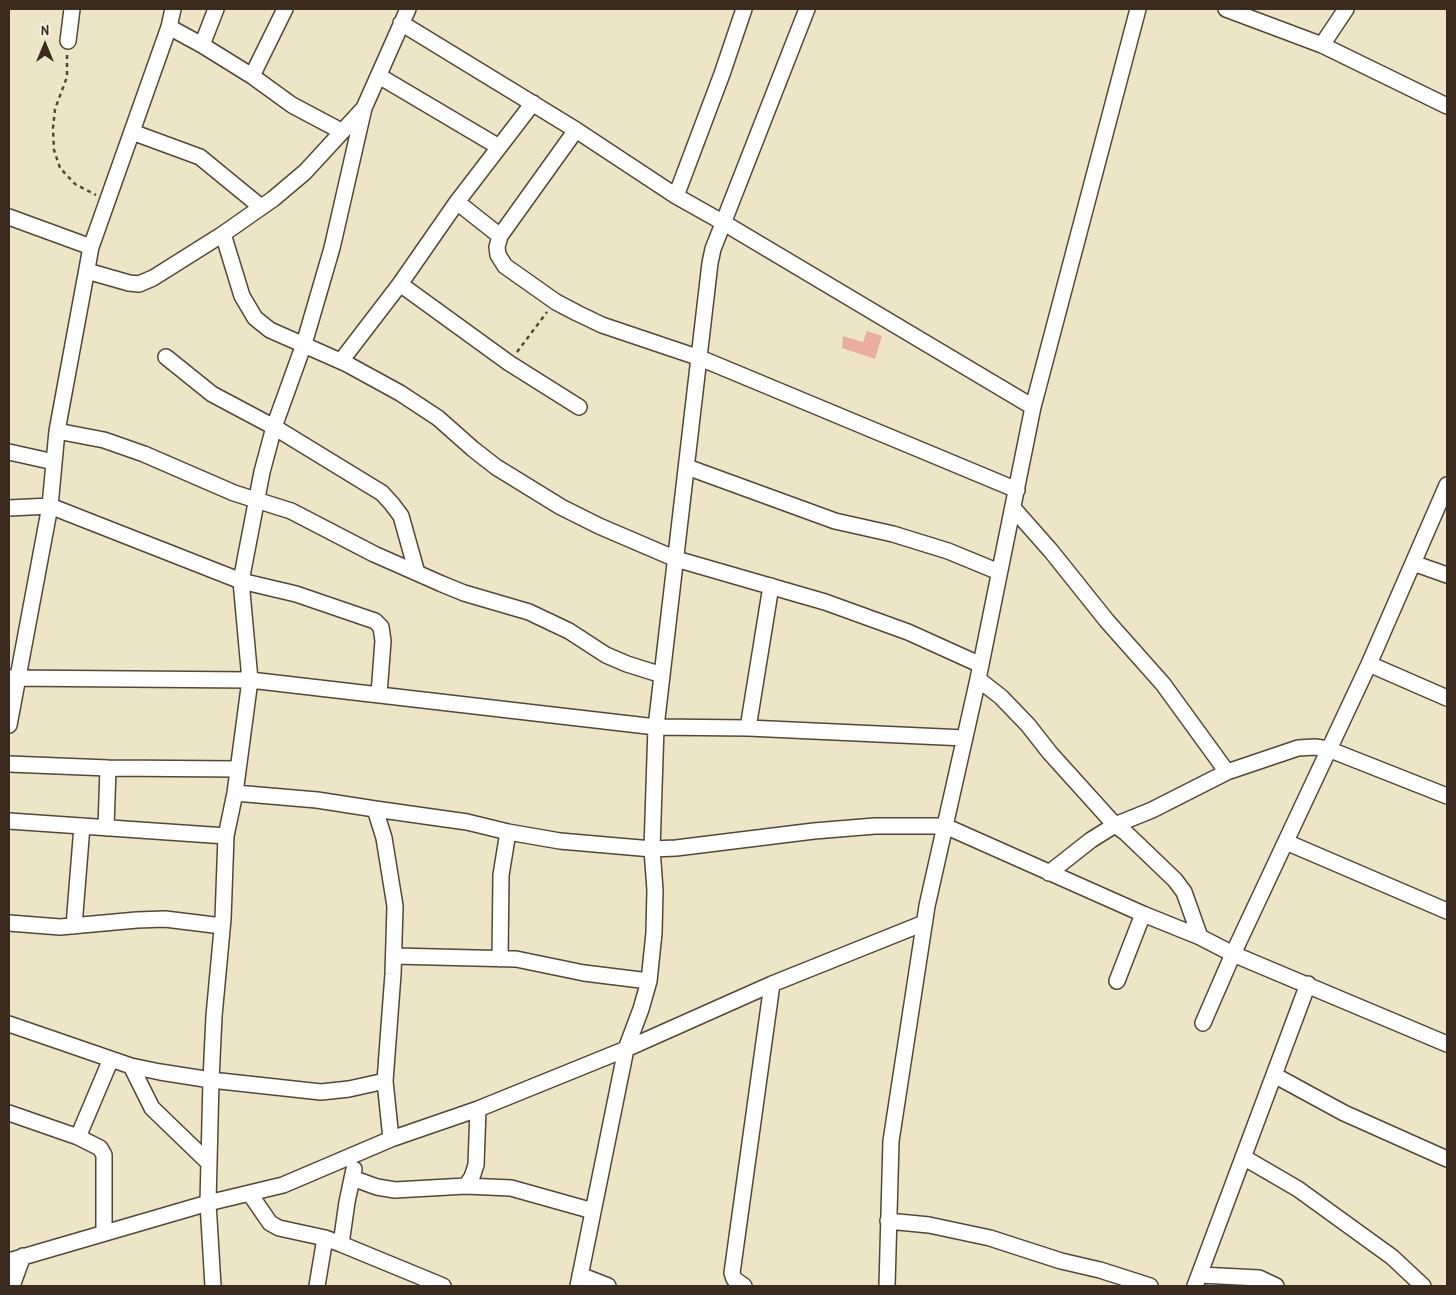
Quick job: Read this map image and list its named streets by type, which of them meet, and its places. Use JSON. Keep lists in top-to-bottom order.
{
  "north": "top"
}
